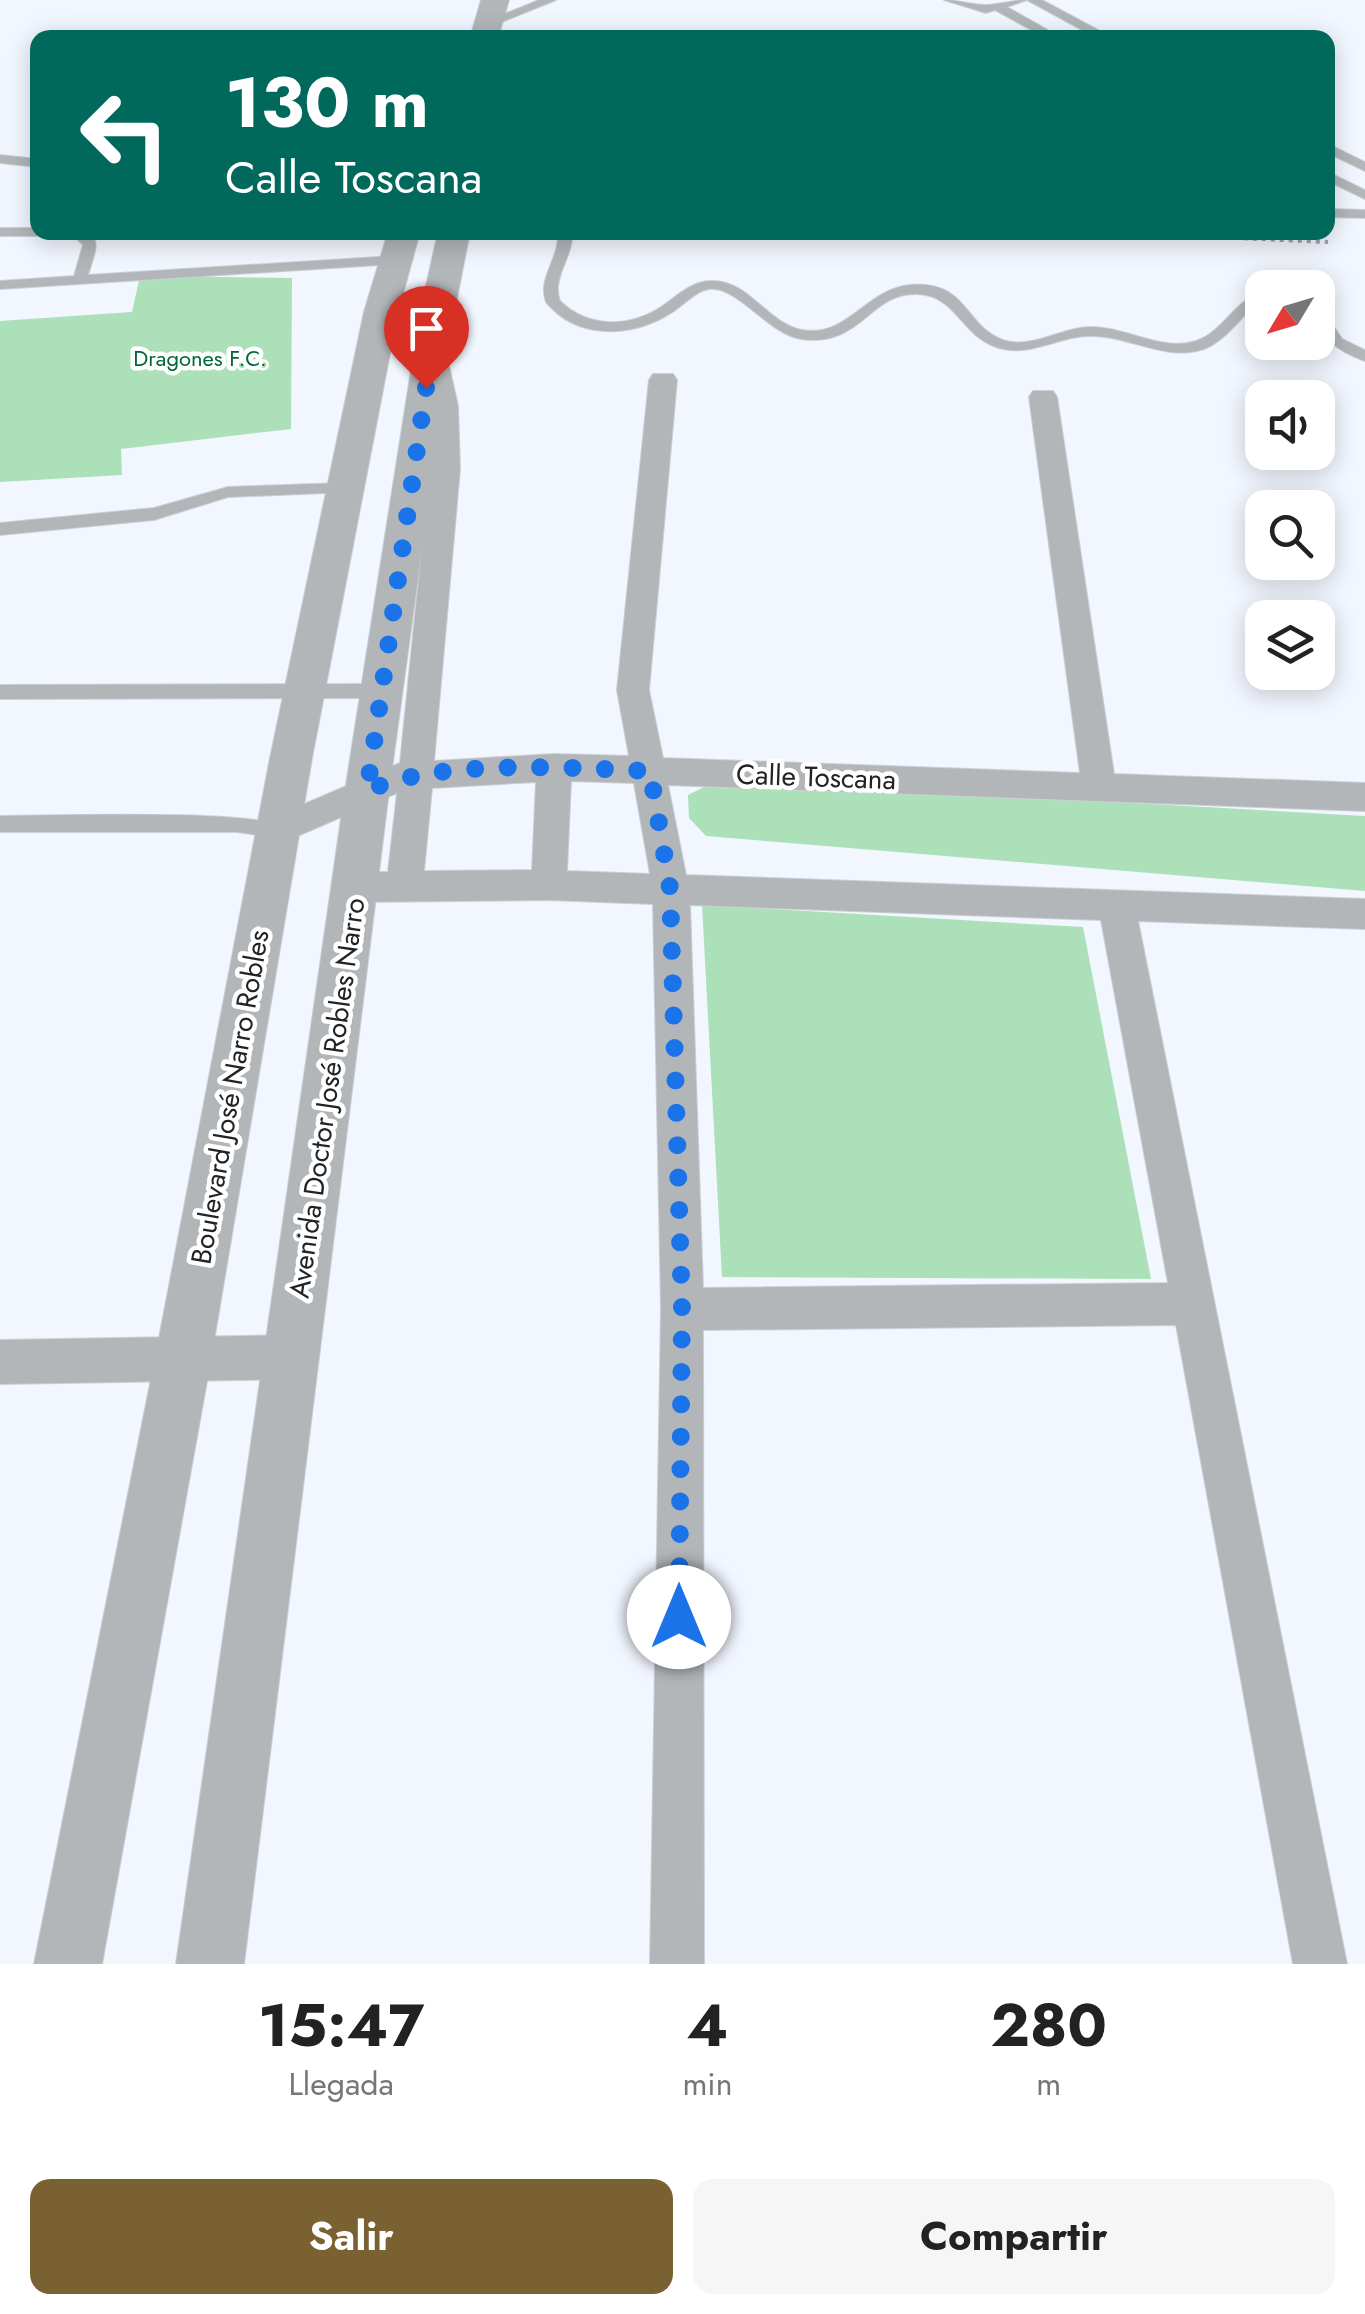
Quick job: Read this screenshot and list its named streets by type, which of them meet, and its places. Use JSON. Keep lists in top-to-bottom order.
{
  "streets": {
    "street": ["Calle Toscana", "Boulevard José Narro Robles", "Avenida Doctor José Robles Narro"]
  },
  "crossings": [
    ["Calle Toscana", "Boulevard José Narro Robles"],
    ["Calle Toscana", "Avenida Doctor José Robles Narro"]
  ],
  "parks": ["Dragones F.C."],
  "north": "bottom left",
  "page": {
    "turn": ["130 m", "Calle Toscana"],
    "eta": [
      "15:47",
      "Llegada",
      "4",
      "min",
      "280",
      "m"
    ],
    "buttons": ["Salir", "Compartir"]
  }
}
